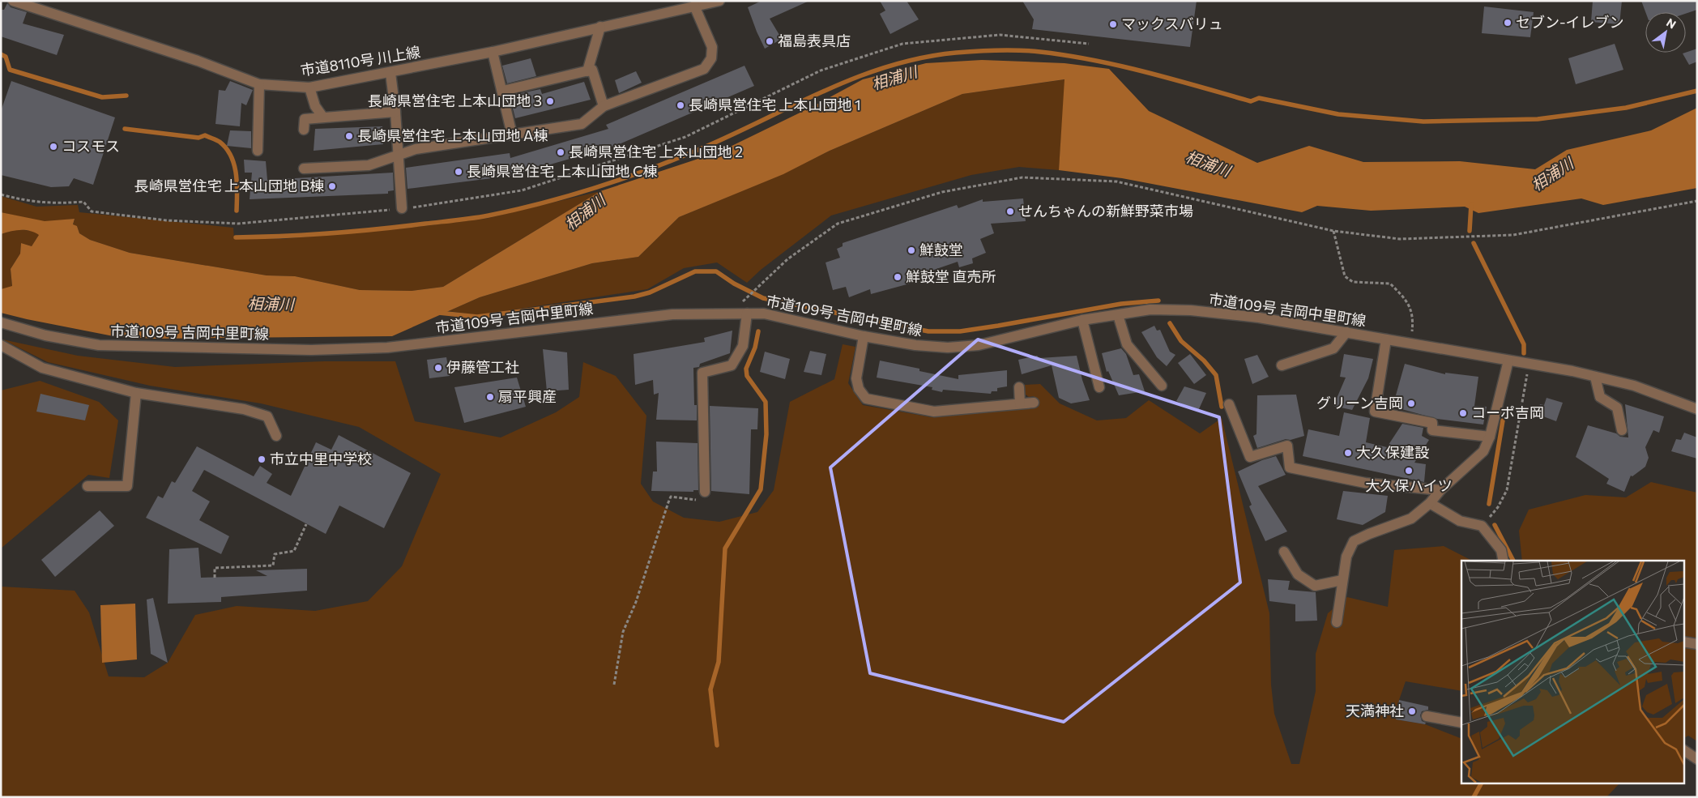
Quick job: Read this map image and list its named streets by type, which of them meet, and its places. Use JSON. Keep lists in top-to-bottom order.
{
  "streets": {
    "street": ["市道8110号 川上線", "市道109号 吉岡中里町線"]
  },
  "water": ["相浦川"],
  "places": [
    "セブン-イレブン",
    "マックスバリュ",
    "福島表具店",
    "長崎県営住宅 上本山団地 3",
    "長崎県営住宅 上本山団地 1",
    "長崎県営住宅 上本山団地 A棟",
    "コスモス",
    "長崎県営住宅 上本山団地 2",
    "長崎県営住宅 上本山団地 C棟",
    "長崎県営住宅 上本山団地 B棟",
    "せんちゃんの新鮮野菜市場",
    "鮮鼓堂",
    "鮮鼓堂 直売所",
    "伊藤管工社",
    "扇平興産",
    "グリーン吉岡",
    "コーポ吉岡",
    "大久保建設",
    "市立中里中学校",
    "大久保ハイツ",
    "天満神社"
  ],
  "north": "top right"
}
